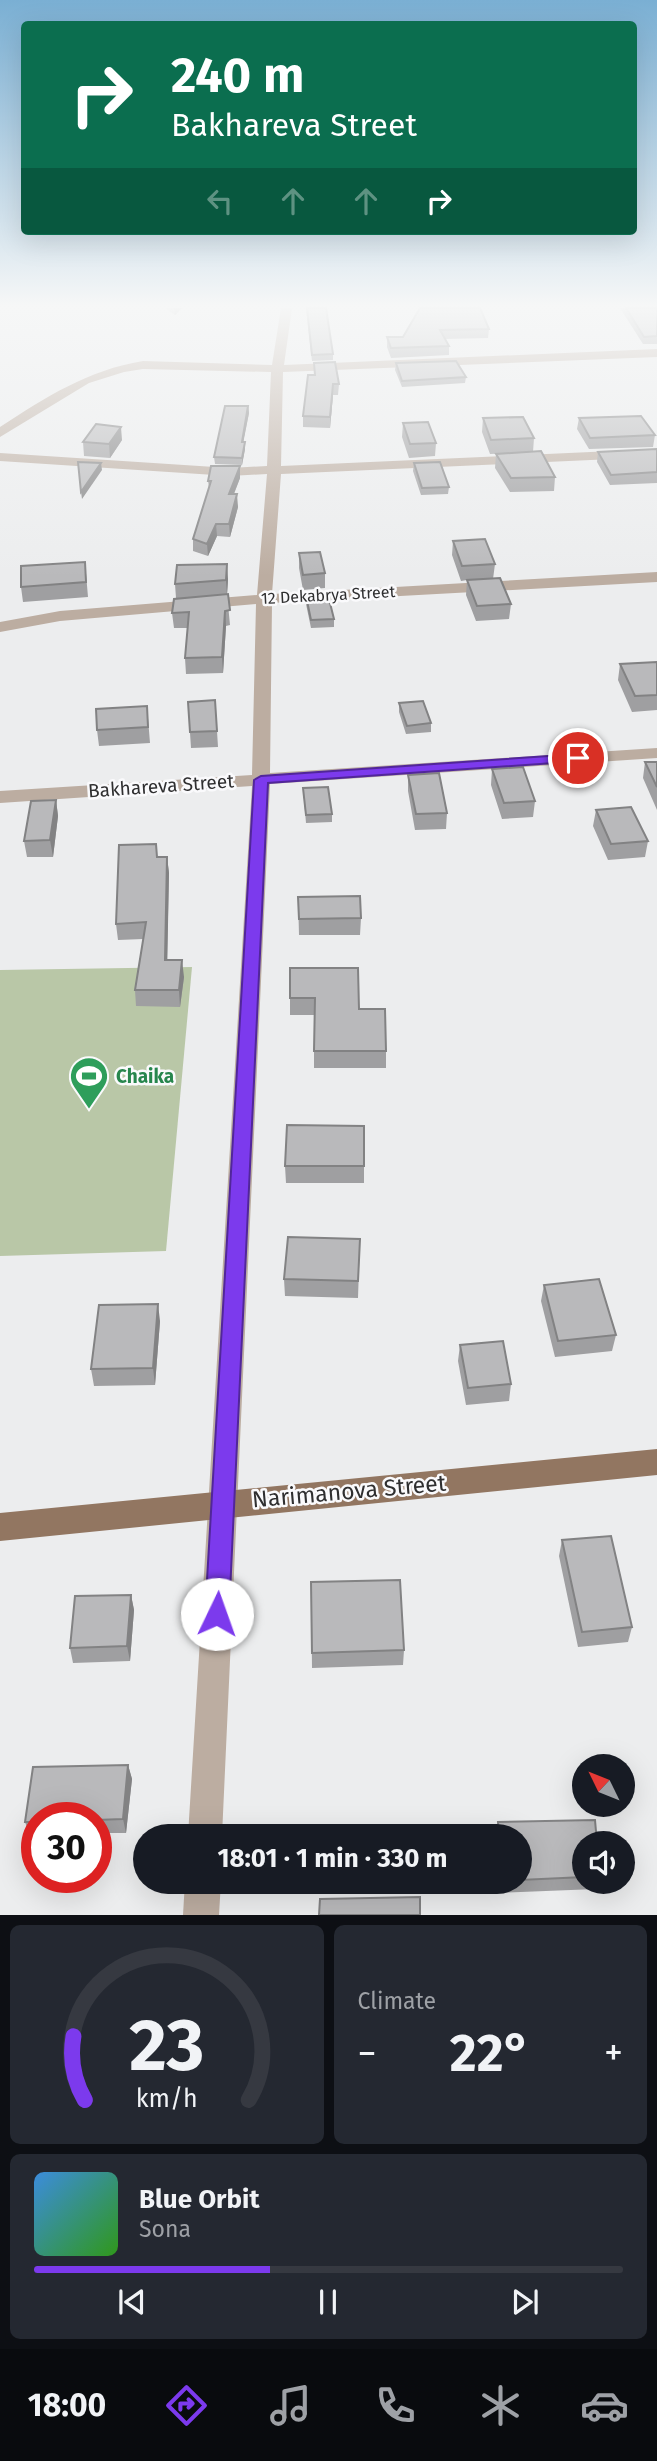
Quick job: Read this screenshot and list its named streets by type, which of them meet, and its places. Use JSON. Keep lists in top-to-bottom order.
{
  "streets": {
    "main road": ["Narimanova Street"],
    "street": ["12 Dekabrya Street", "Bakhareva Street"]
  },
  "places": {
    "sports": ["Chaika"]
  },
  "north": "top left",
  "page": {
    "turn": ["240 m", "Bakhareva Street"],
    "limit": "30",
    "trip": "18:01 · 1 min · 330 m",
    "tile": "Climate",
    "heat": ["−", "22°", "+"],
    "song": ["Blue Orbit", "Sona"],
    "tabs": "18:00",
    "gauge": ["23", "km/h"]
  }
}
